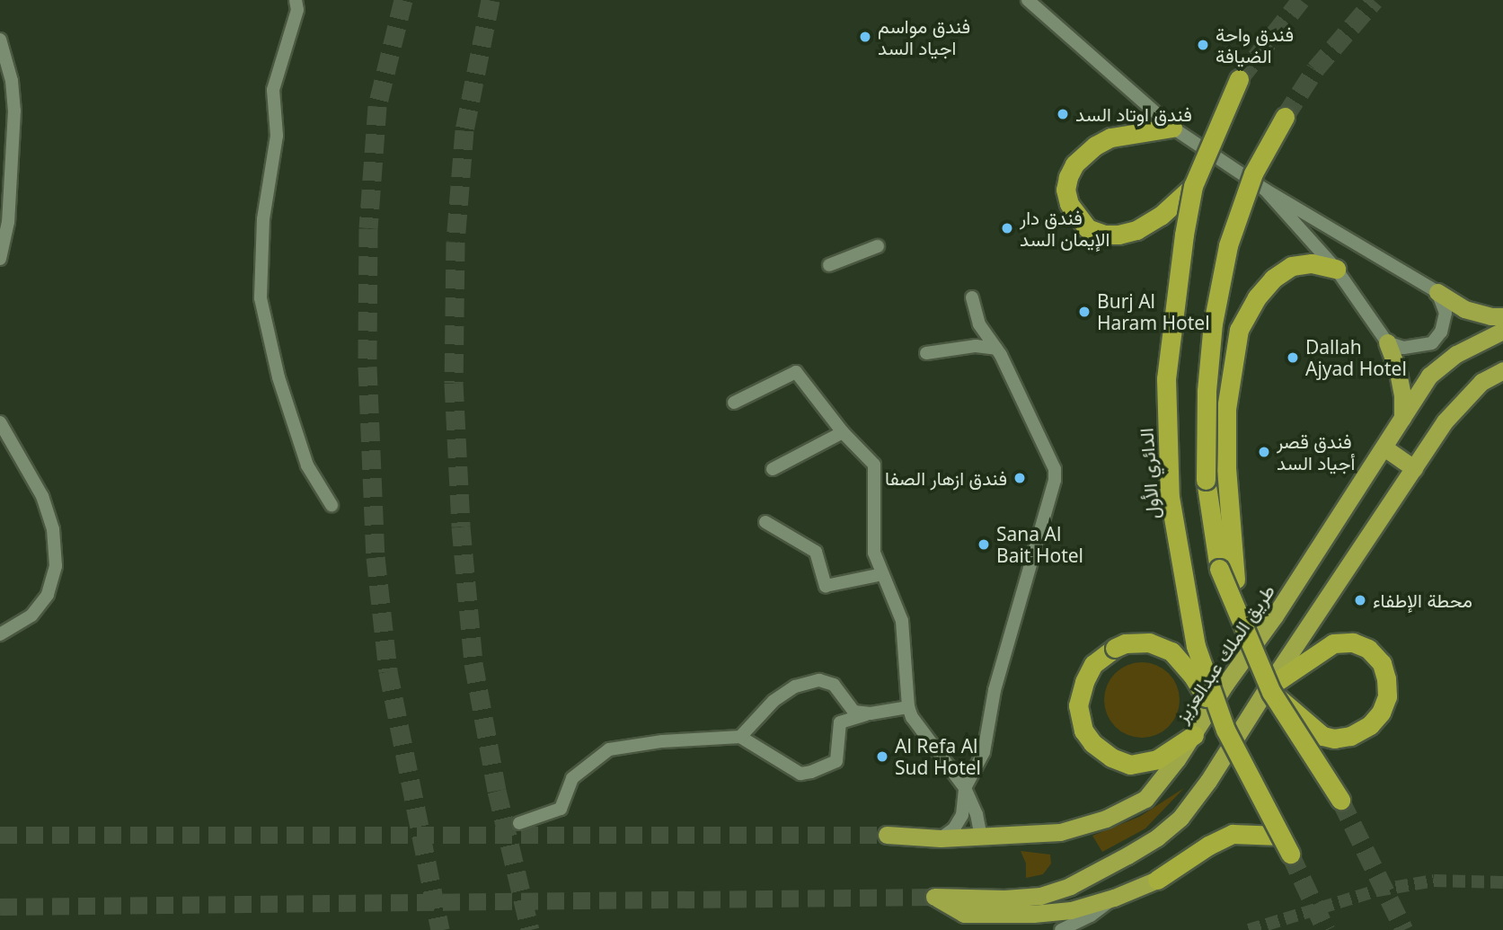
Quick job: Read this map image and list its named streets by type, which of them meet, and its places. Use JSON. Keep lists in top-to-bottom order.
{
  "streets": {
    "highway": ["الدائري الأول", "طريق الملك عبدالعزيز"]
  },
  "places": [
    "فندق مواسم اجياد السد",
    "فندق واحة الضيافة",
    "فندق اوتاد السد",
    "فندق دار الإيمان السد",
    "Burj Al Haram Hotel",
    "Dallah Ajyad Hotel",
    "فندق قصر أجياد السد",
    "فندق ازهار الصفا",
    "Sana Al Bait Hotel",
    "محطة الإطفاء",
    "Al Refa Al Sud Hotel"
  ]
}
